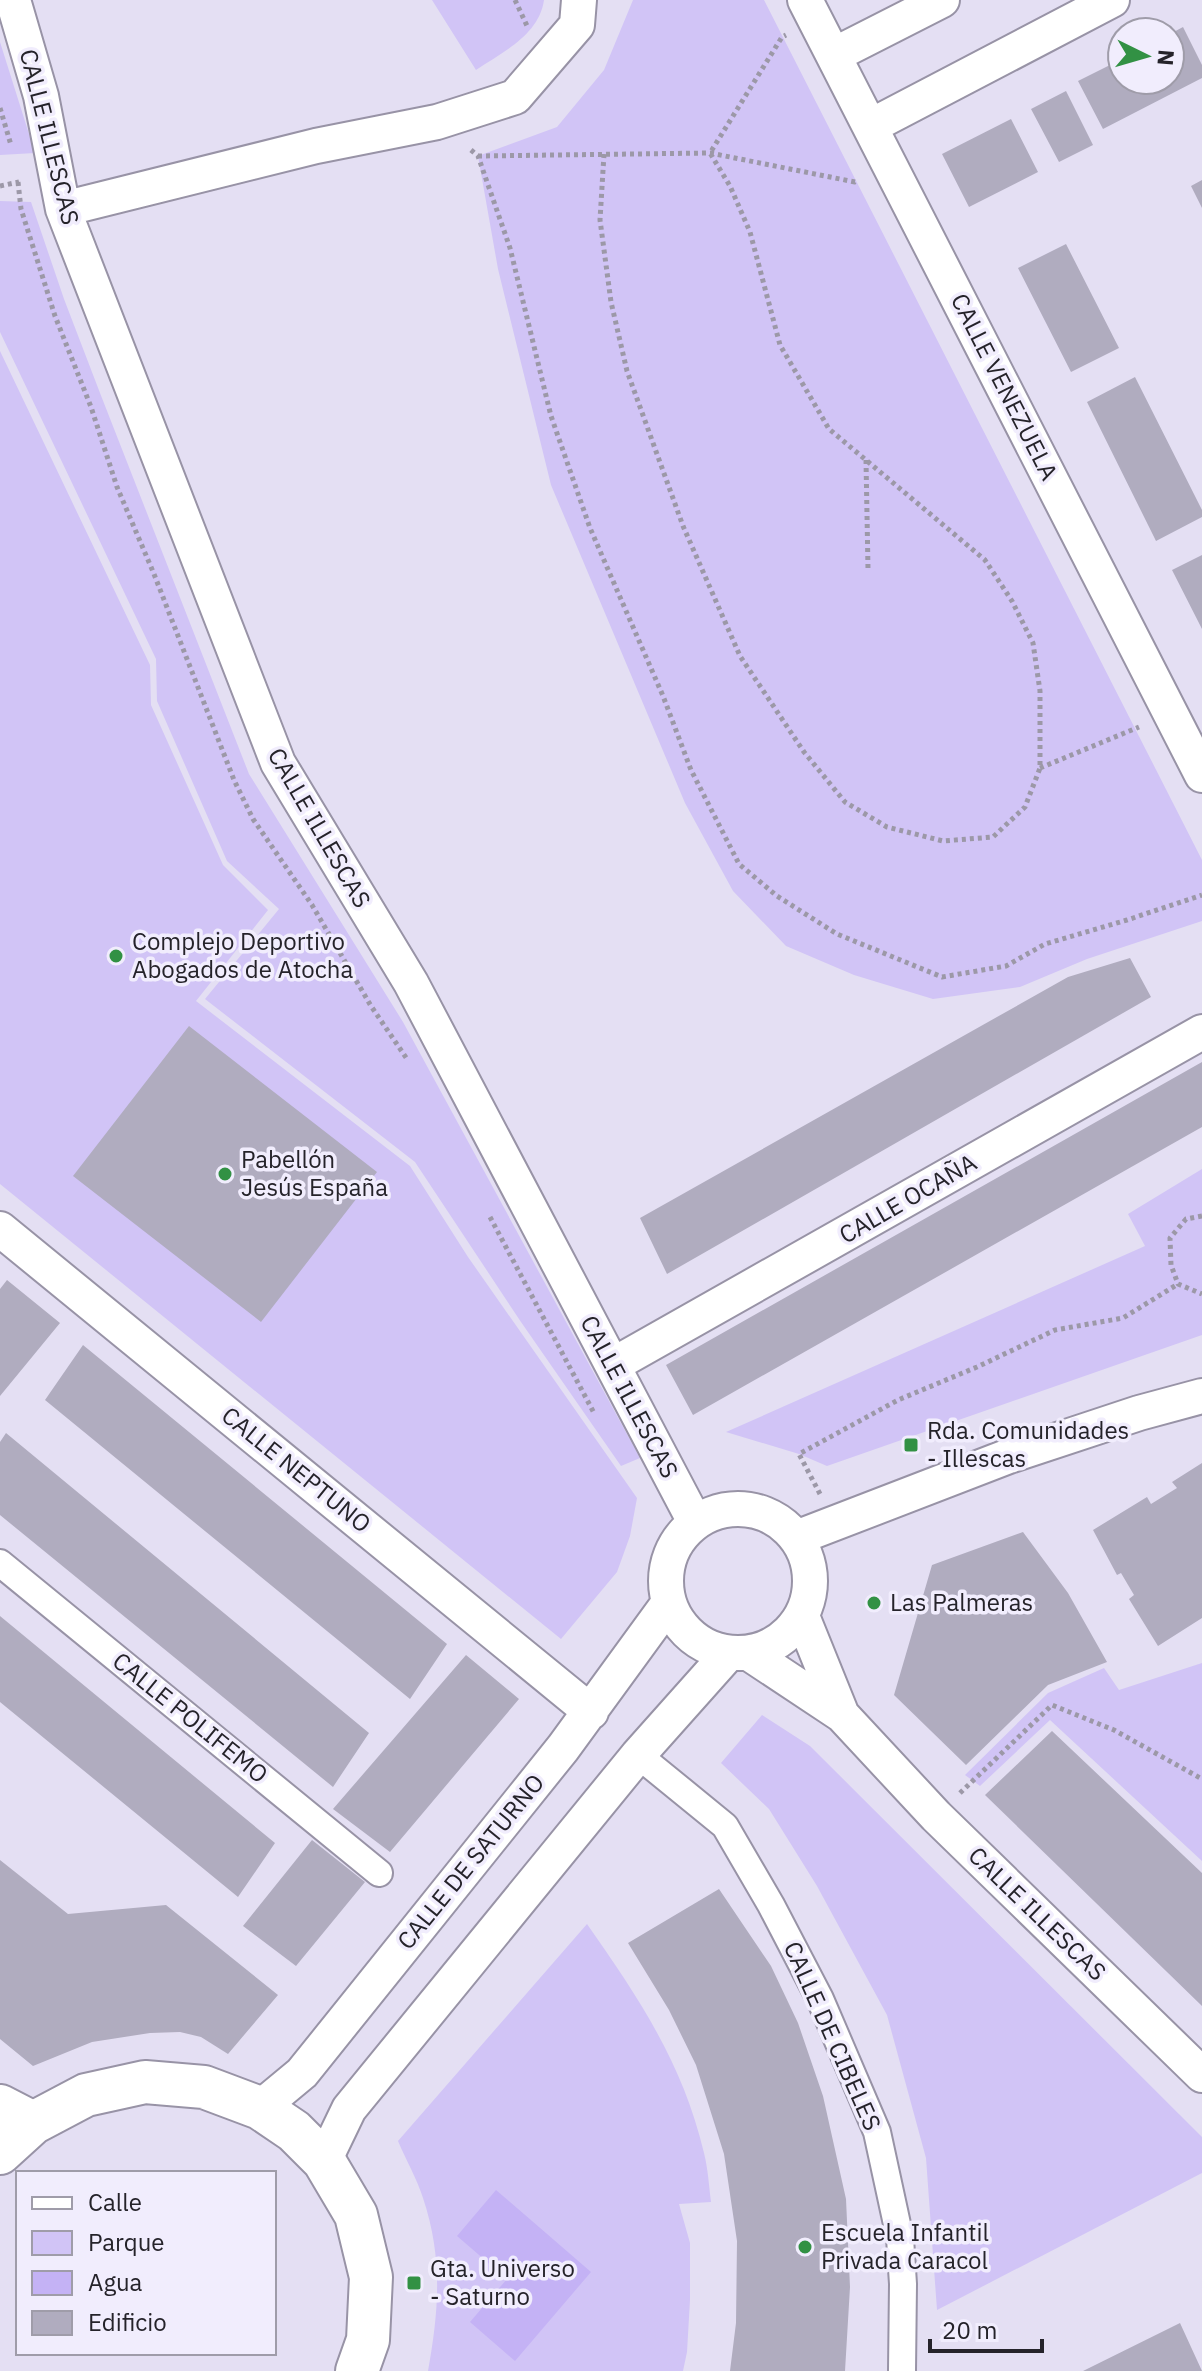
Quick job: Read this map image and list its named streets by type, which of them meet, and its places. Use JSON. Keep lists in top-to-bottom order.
{
  "streets": {
    "street": [
      "CALLE ILLESCAS",
      "CALLE VENEZUELA",
      "CALLE OCAÑA",
      "CALLE NEPTUNO",
      "CALLE POLIFEMO",
      "CALLE DE SATURNO",
      "CALLE DE CIBELES"
    ]
  },
  "crossings": [
    ["CALLE ILLESCAS", "CALLE OCAÑA"],
    ["CALLE ILLESCAS", "CALLE DE SATURNO"],
    ["CALLE NEPTUNO", "CALLE DE SATURNO"]
  ],
  "places": {
    "other": [
      "Complejo Deportivo Abogados de Atocha",
      "Pabellón Jesús España",
      "Las Palmeras",
      "Escuela Infantil Privada Caracol"
    ],
    "transit": ["Rda. Comunidades - Illescas", "Gta. Universo - Saturno"]
  },
  "legend": [
    "Calle",
    "Parque",
    "Agua",
    "Edificio"
  ],
  "scale_bar": "20 m",
  "north": "right"
}
